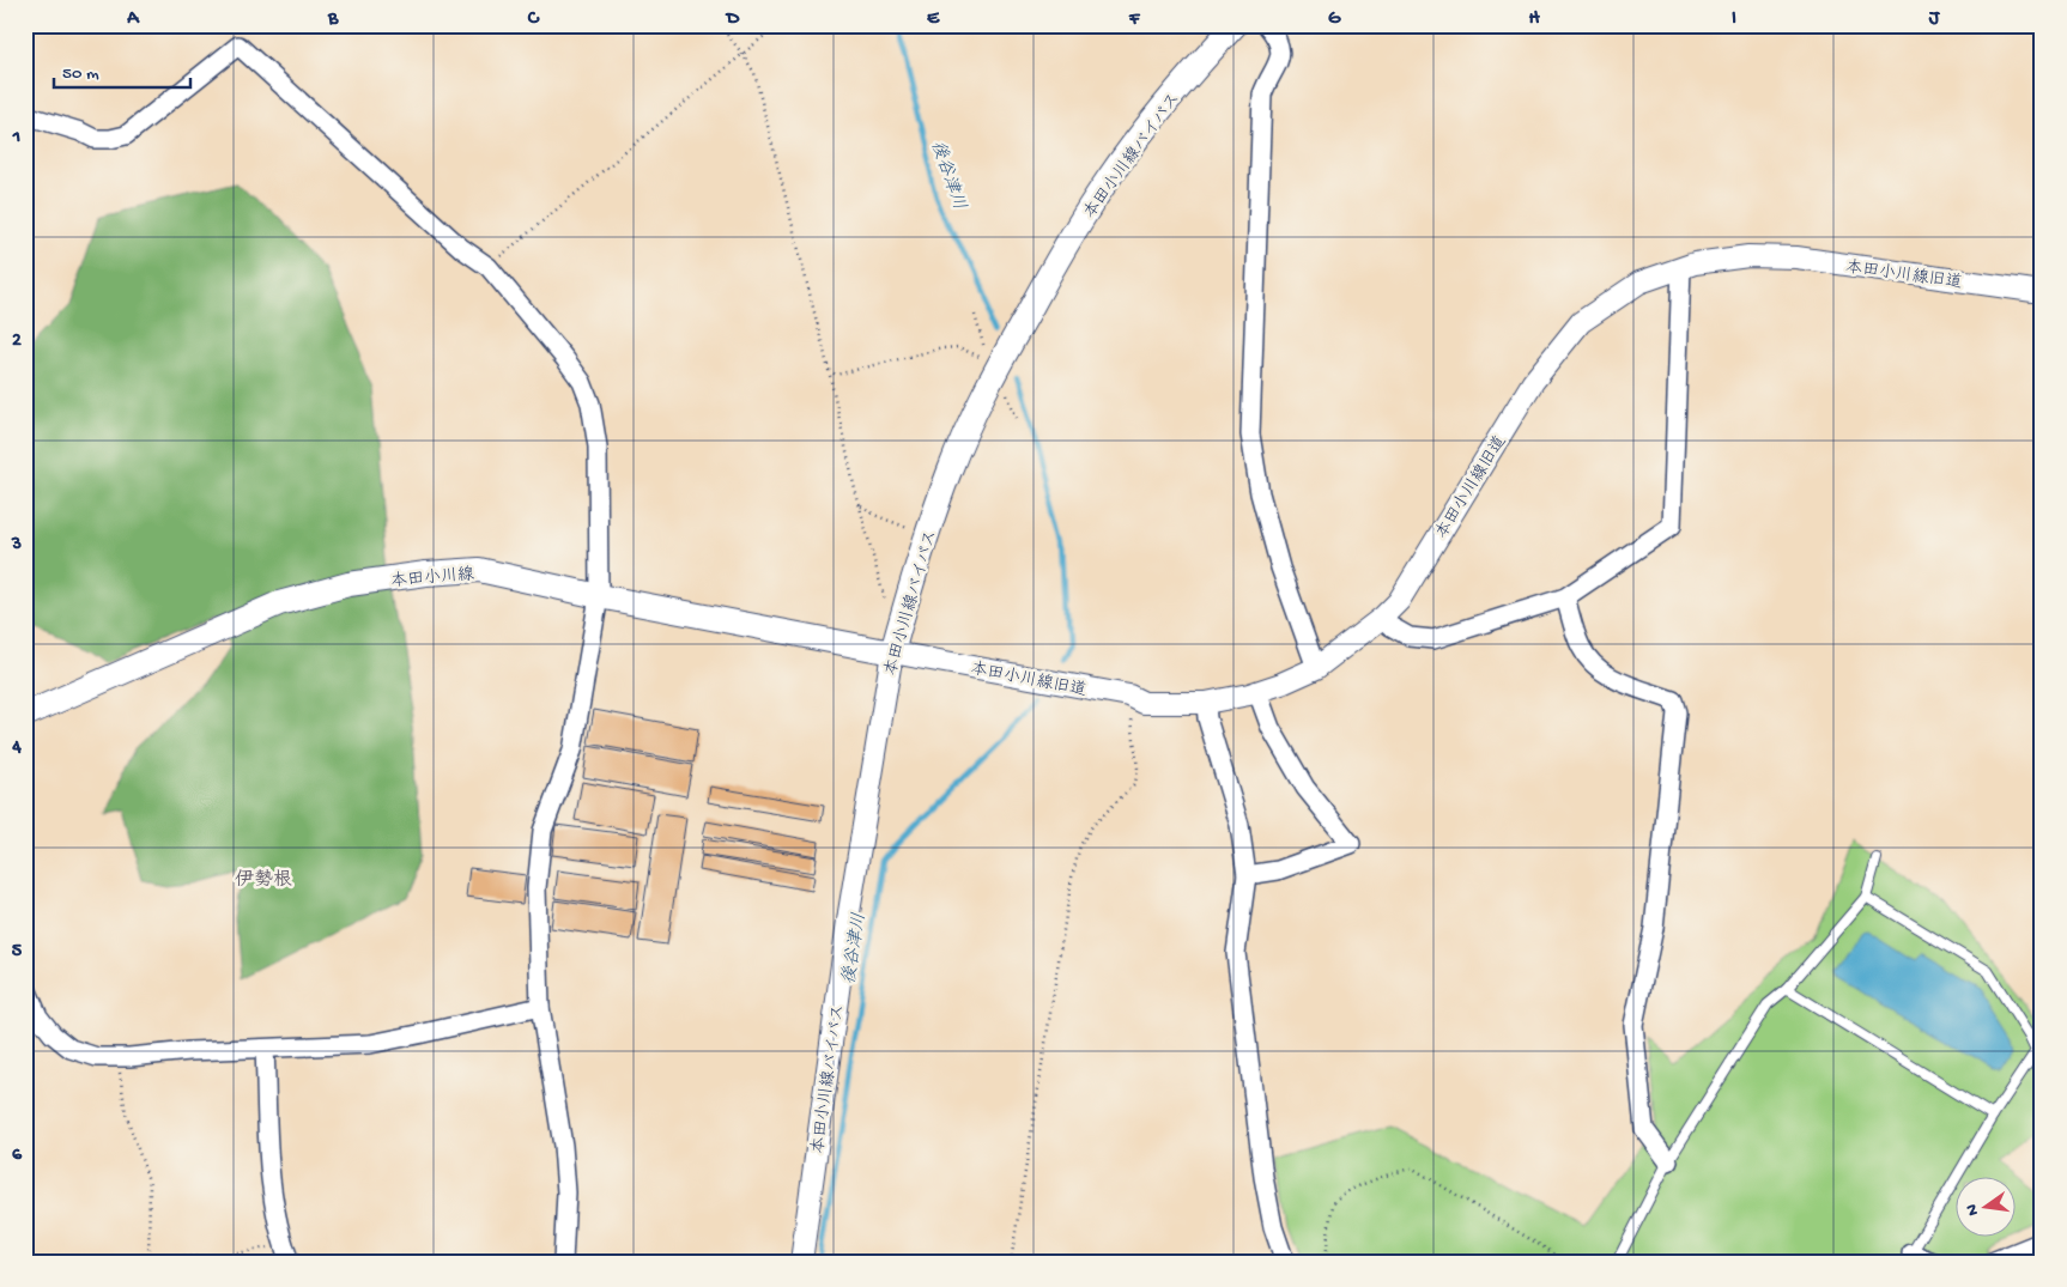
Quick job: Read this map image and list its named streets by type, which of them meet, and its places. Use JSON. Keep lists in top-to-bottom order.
{
  "streets": {
    "main road": ["本田小川線バイパス", "本田小川線"],
    "street": ["本田小川線旧道"]
  },
  "crossings": [
    ["本田小川線バイパス", "本田小川線旧道"],
    ["本田小川線バイパス", "本田小川線"],
    ["本田小川線旧道", "本田小川線"]
  ],
  "districts": ["伊勢根"],
  "water": ["後谷津川"],
  "scale_bar": "50 m",
  "north": "left",
  "grid": {
    "columns": [
      "A",
      "B",
      "C",
      "D",
      "E",
      "F",
      "G",
      "H",
      "I",
      "J"
    ],
    "rows": [
      "1",
      "2",
      "3",
      "4",
      "5",
      "6"
    ]
  }
}
